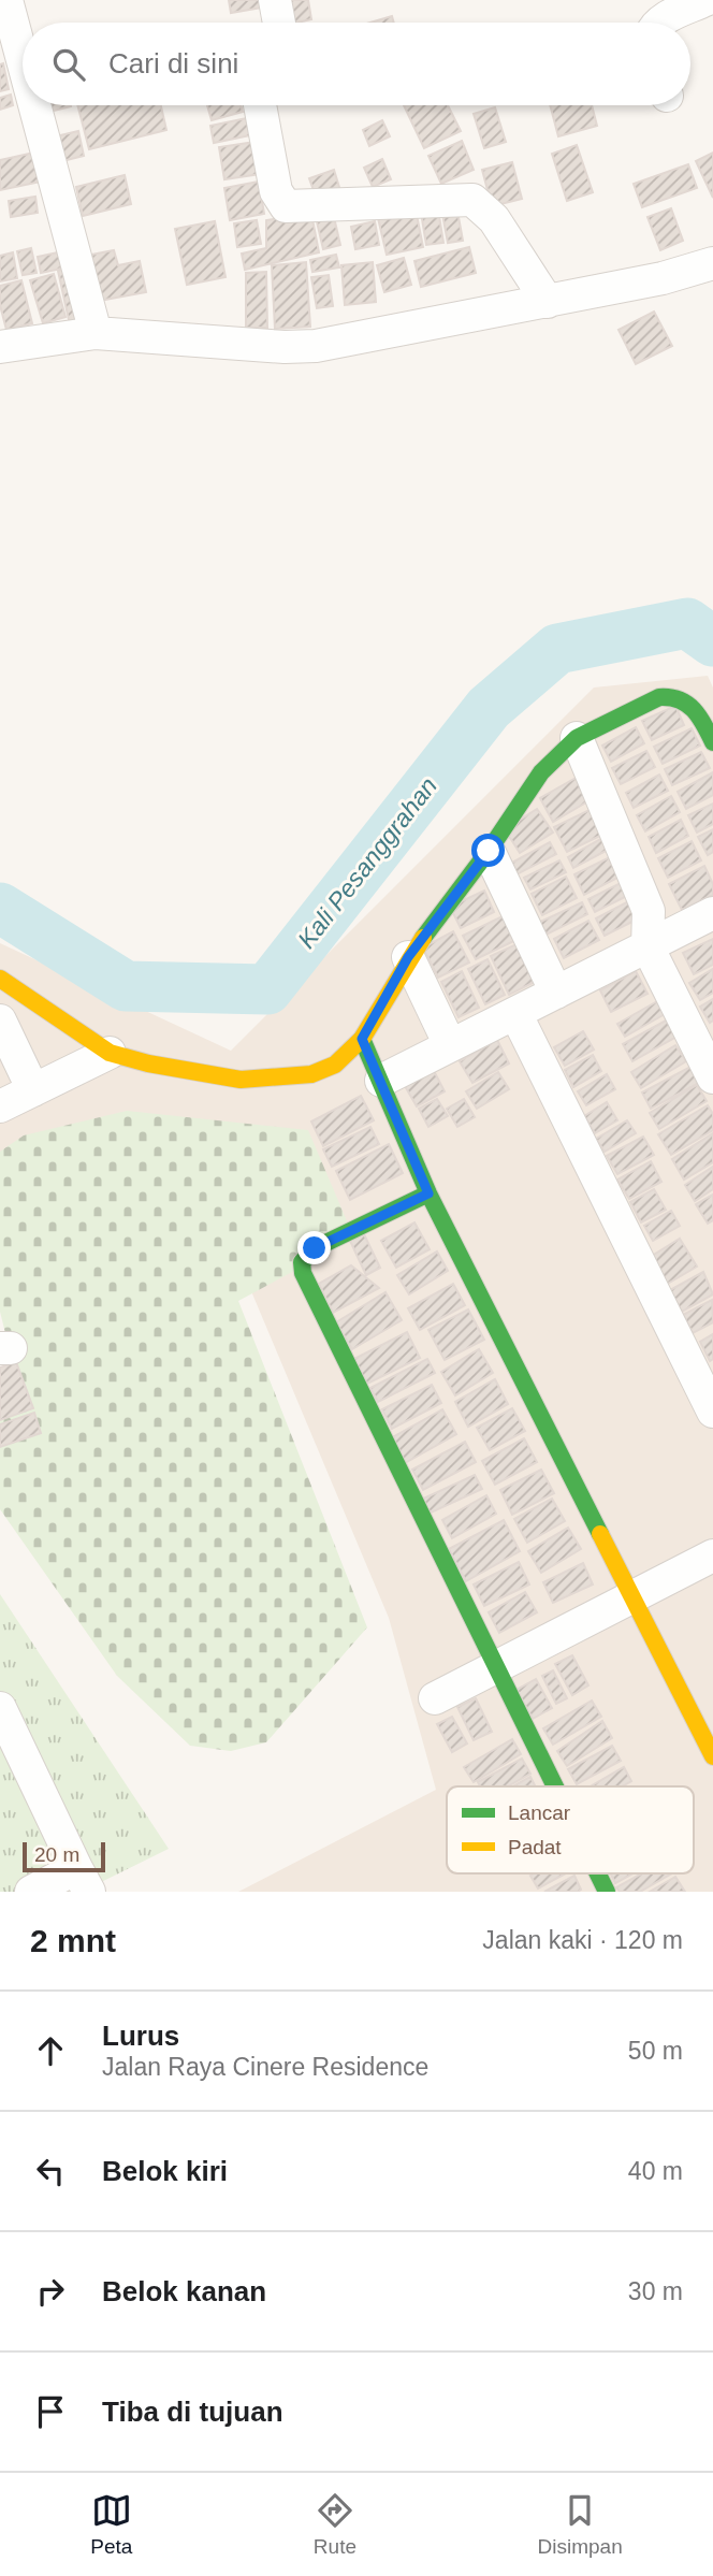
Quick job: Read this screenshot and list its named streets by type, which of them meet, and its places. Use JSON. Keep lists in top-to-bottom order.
{
  "water": ["Kali Pesanggrahan"],
  "legend": ["Lancar", "Padat"],
  "scale_bar": "20 m",
  "page": {
    "search": "Cari di sini",
    "scale": "20 m",
    "heading": ["2 mnt", "Jalan kaki · 120 m"],
    "list": [
      ["Lurus", "Jalan Raya Cinere Residence", "50 m"],
      ["Belok kiri", "40 m"],
      ["Belok kanan", "30 m"],
      "Tiba di tujuan"
    ],
    "nav": ["Peta", "Rute", "Disimpan"]
  }
}
